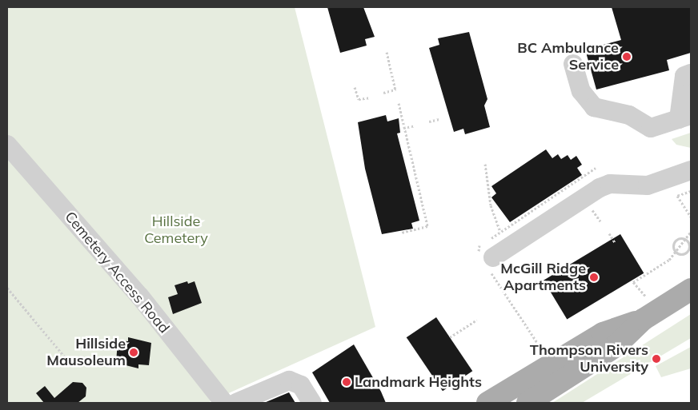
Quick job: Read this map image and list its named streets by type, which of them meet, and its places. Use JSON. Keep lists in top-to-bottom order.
{
  "streets": {
    "lane": ["Cemetery Access Road"]
  },
  "parks": ["Hillside Cemetery"],
  "places": [
    "BC Ambulance Service",
    "McGill Ridge Apartments",
    "Hillside Mausoleum",
    "Thompson Rivers University",
    "Landmark Heights"
  ]
}
